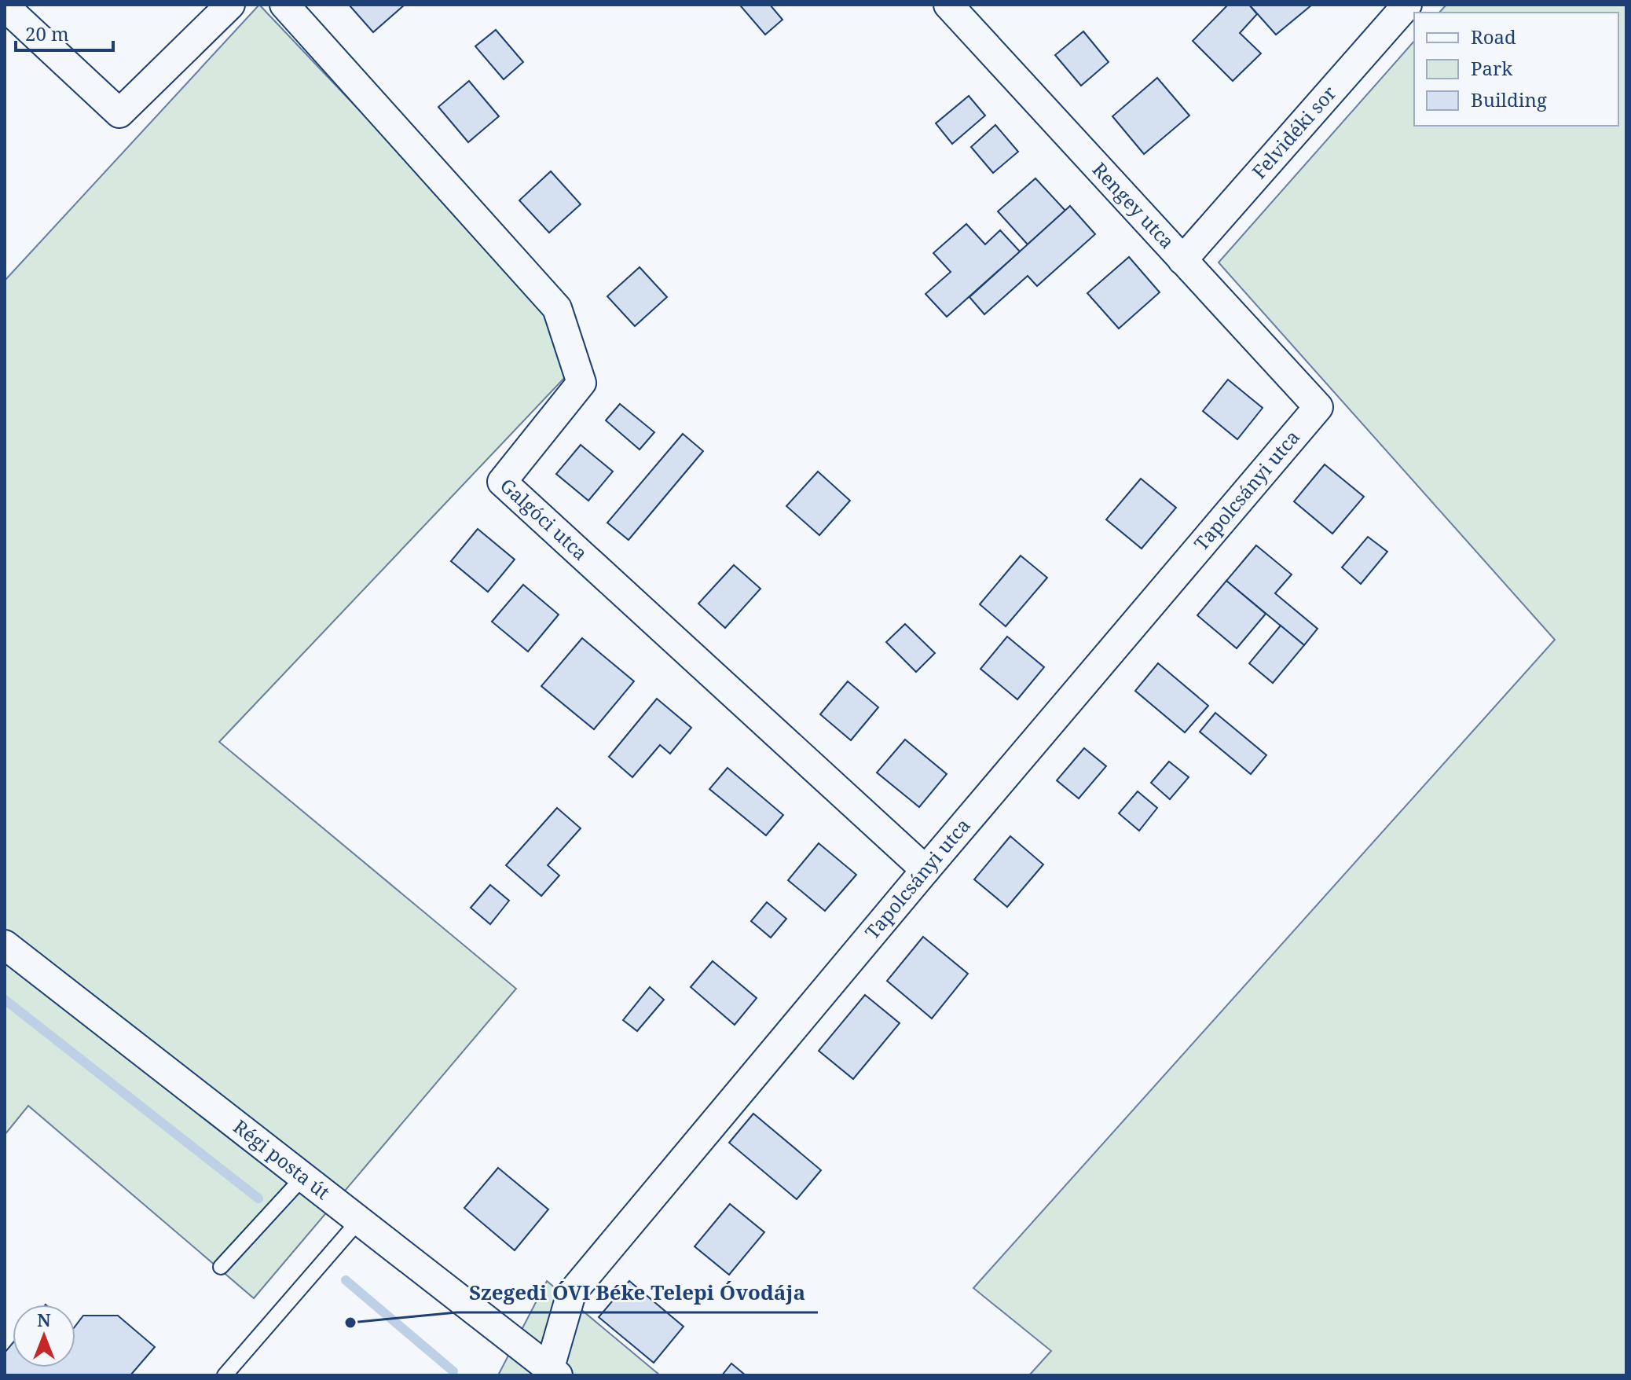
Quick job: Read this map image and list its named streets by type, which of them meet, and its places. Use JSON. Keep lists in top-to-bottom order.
{
  "streets": {
    "street": [
      "Felvidéki sor",
      "Rengey utca",
      "Tapolcsányi utca",
      "Galgóci utca",
      "Régi posta út"
    ]
  },
  "crossings": [
    ["Felvidéki sor", "Rengey utca"],
    ["Rengey utca", "Tapolcsányi utca"],
    ["Tapolcsányi utca", "Galgóci utca"],
    ["Tapolcsányi utca", "Régi posta út"]
  ],
  "places": ["Szegedi ÓVI Béke Telepi Óvodája"],
  "legend": ["Road", "Park", "Building"],
  "scale_bar": "20 m",
  "north": "top"
}
